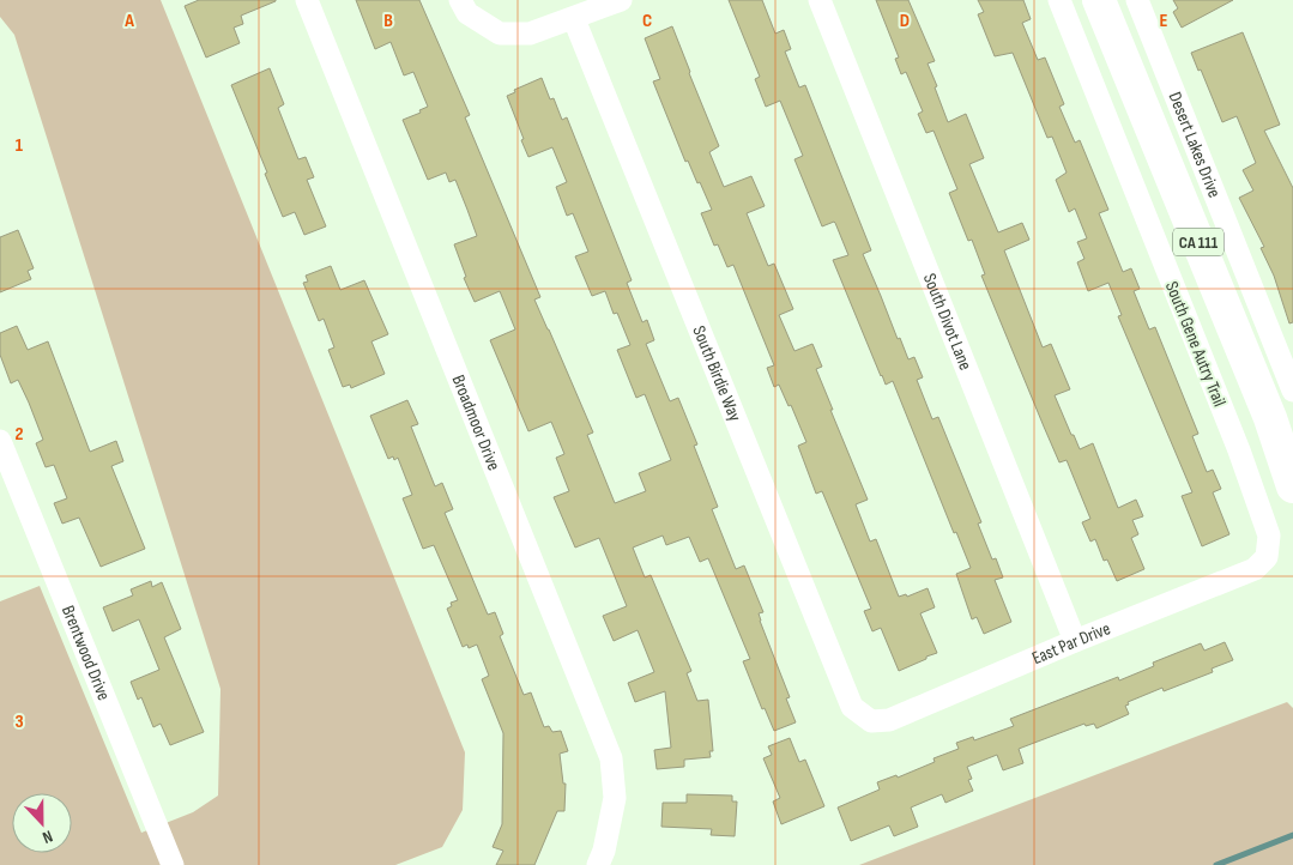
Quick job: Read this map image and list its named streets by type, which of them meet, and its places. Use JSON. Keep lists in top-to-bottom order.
{
  "streets": {
    "main road": ["CA 111"],
    "street": [
      "Desert Lakes Drive",
      "South Divot Lane",
      "South Gene Autry Trail",
      "South Birdie Way",
      "Broadmoor Drive",
      "East Par Drive",
      "Brentwood Drive"
    ]
  },
  "crossings": [
    ["South Divot Lane", "East Par Drive"],
    ["South Gene Autry Trail", "East Par Drive"],
    ["South Birdie Way", "East Par Drive"]
  ],
  "north": "bottom",
  "grid": {
    "columns": [
      "A",
      "B",
      "C",
      "D",
      "E"
    ],
    "rows": ["1", "2", "3"]
  }
}
